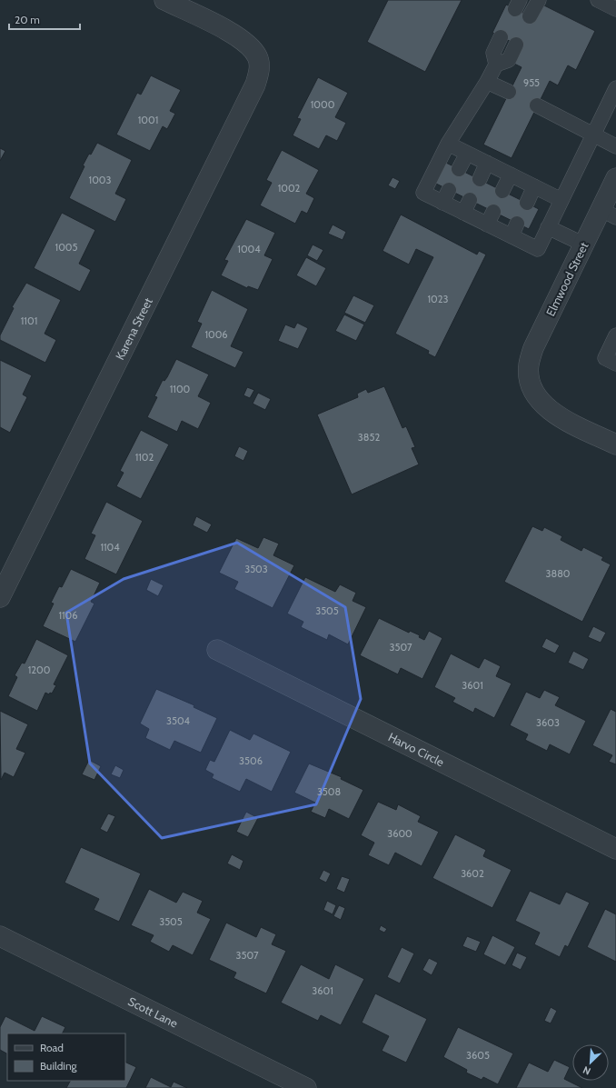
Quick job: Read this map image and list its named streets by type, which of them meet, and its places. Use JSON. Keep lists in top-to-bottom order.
{
  "streets": {
    "street": [
      "Elmwood Street",
      "Karena Street",
      "Harvo Circle",
      "Scott Lane"
    ]
  },
  "house_numbers": [
    "955",
    "1000",
    "1001",
    "1003",
    "1002",
    "1005",
    "1004",
    "1023",
    "1101",
    "1006",
    "1100",
    "3852",
    "1102",
    "1104",
    "3503",
    "3880",
    "3505",
    "1106",
    "3507",
    "1200",
    "3601",
    "3504",
    "3603",
    "3506",
    "3508",
    "3600",
    "3602",
    "3505",
    "3507",
    "3601",
    "3605"
  ],
  "legend": ["Road", "Building"],
  "scale_bar": "20 m",
  "north": "bottom left"
}
